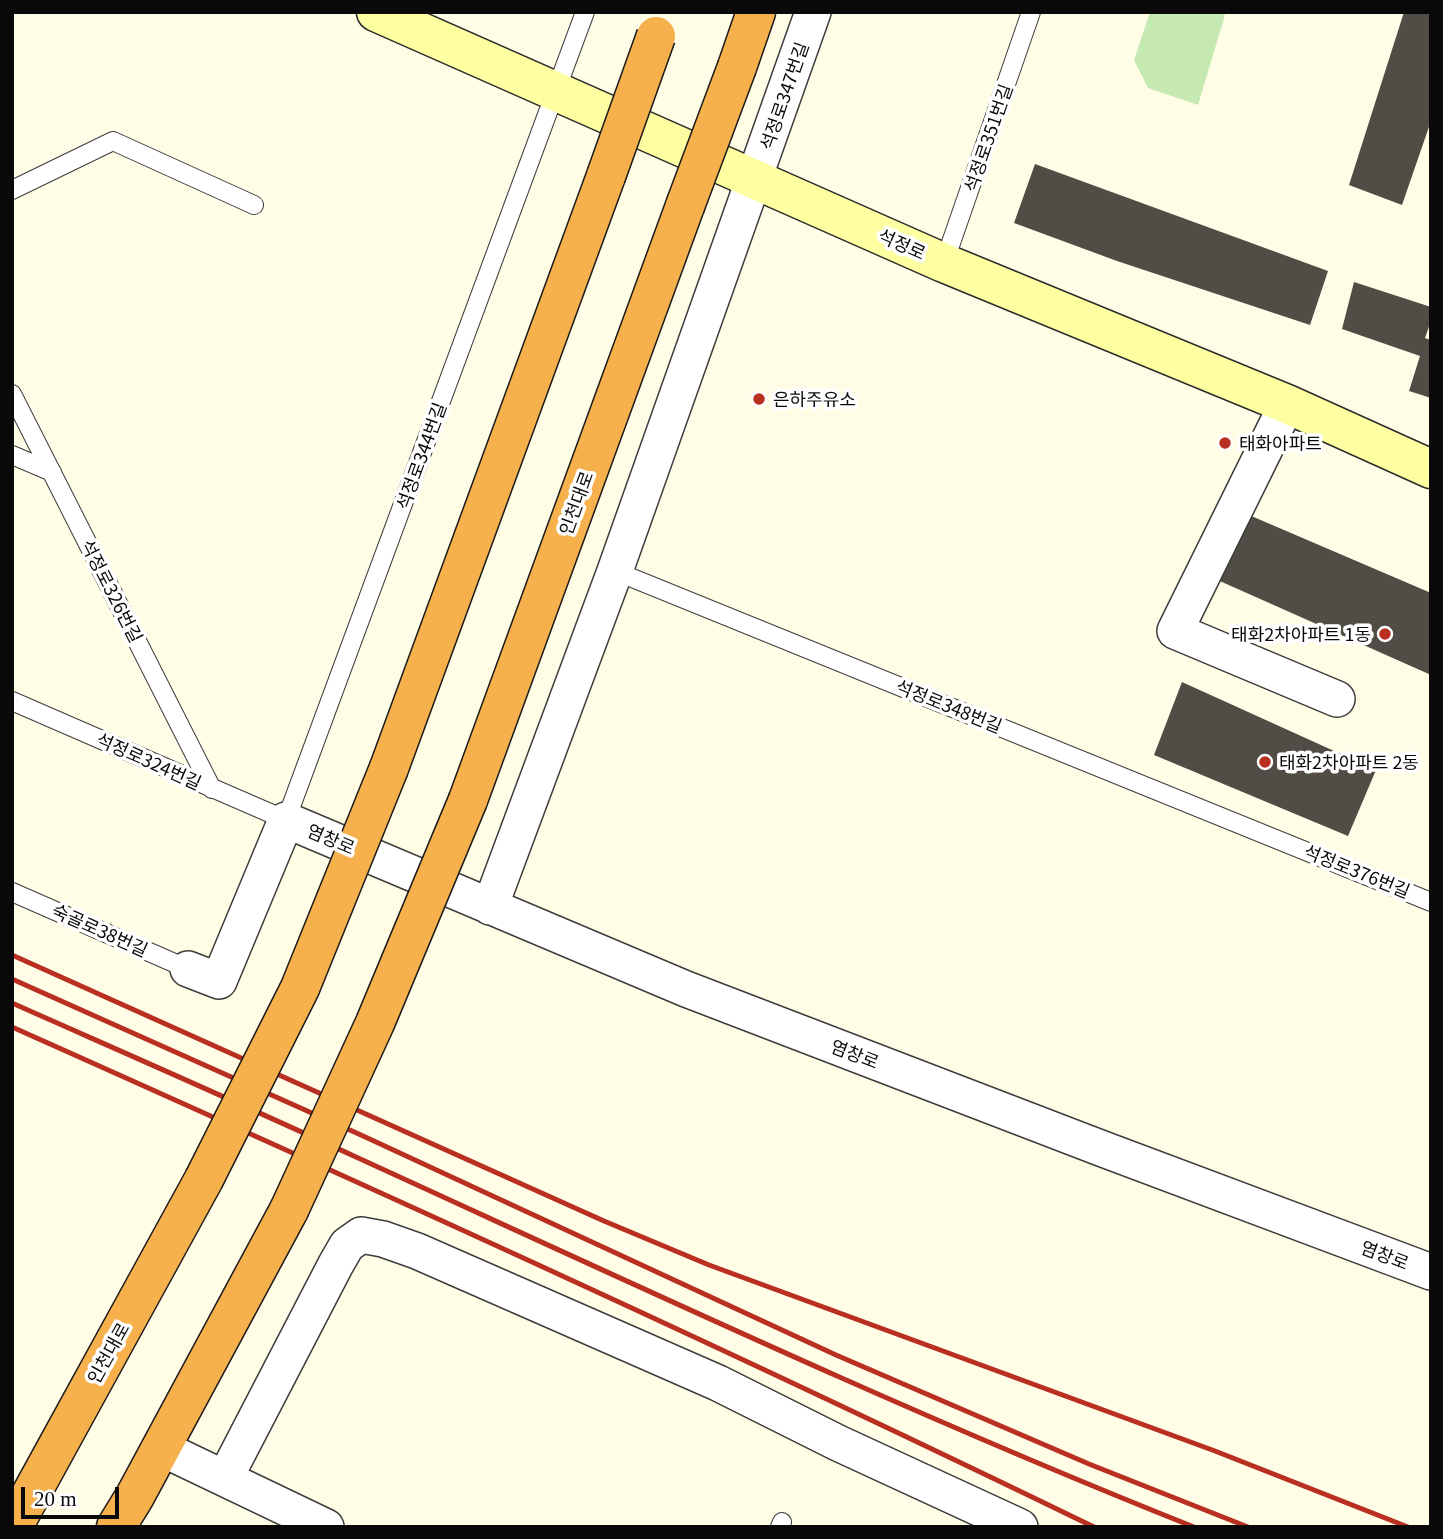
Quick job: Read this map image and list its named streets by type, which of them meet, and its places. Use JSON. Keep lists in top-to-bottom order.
{
  "streets": {
    "highway": ["인천대로"],
    "main road": ["석정로"],
    "street": ["석정로347번길", "염창로"],
    "lane": [
      "석정로351번길",
      "석정로344번길",
      "석정로326번길",
      "석정로348번길",
      "석정로324번길",
      "석정로376번길",
      "숙골로38번길"
    ]
  },
  "crossings": [
    ["석정로347번길", "석정로"],
    ["석정로351번길", "석정로"],
    ["석정로", "석정로344번길"],
    ["석정로344번길", "석정로324번길"],
    ["석정로344번길", "염창로"],
    ["석정로326번길", "석정로324번길"],
    ["석정로348번길", "석정로376번길"],
    ["석정로324번길", "염창로"]
  ],
  "places": [
    "은하주유소",
    "태화아파트",
    "태화2차아파트 1동",
    "태화2차아파트 2동"
  ],
  "scale_bar": "20 m"
}
